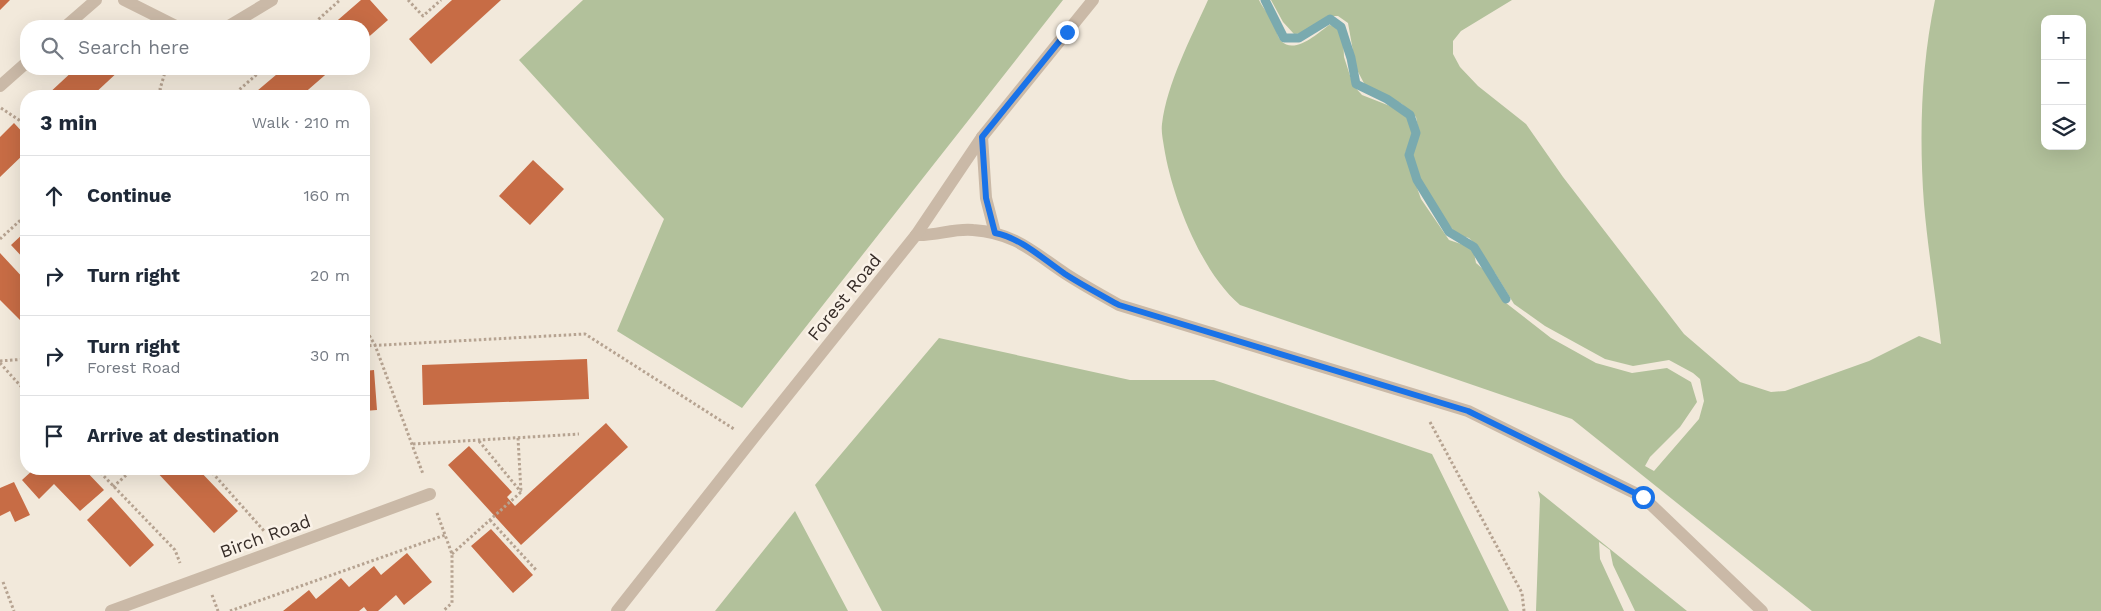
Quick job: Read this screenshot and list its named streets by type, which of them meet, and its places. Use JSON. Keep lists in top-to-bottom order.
{
  "streets": {
    "street": ["Forest Road", "Birch Road"]
  },
  "page": {
    "map_buttons": ["+", "−"],
    "search": "Search here",
    "heading": ["3 min", "Walk · 210 m"],
    "list": [
      ["Continue", "160 m"],
      ["Turn right", "20 m"],
      ["Turn right", "Forest Road", "30 m"],
      "Arrive at destination"
    ]
  }
}
